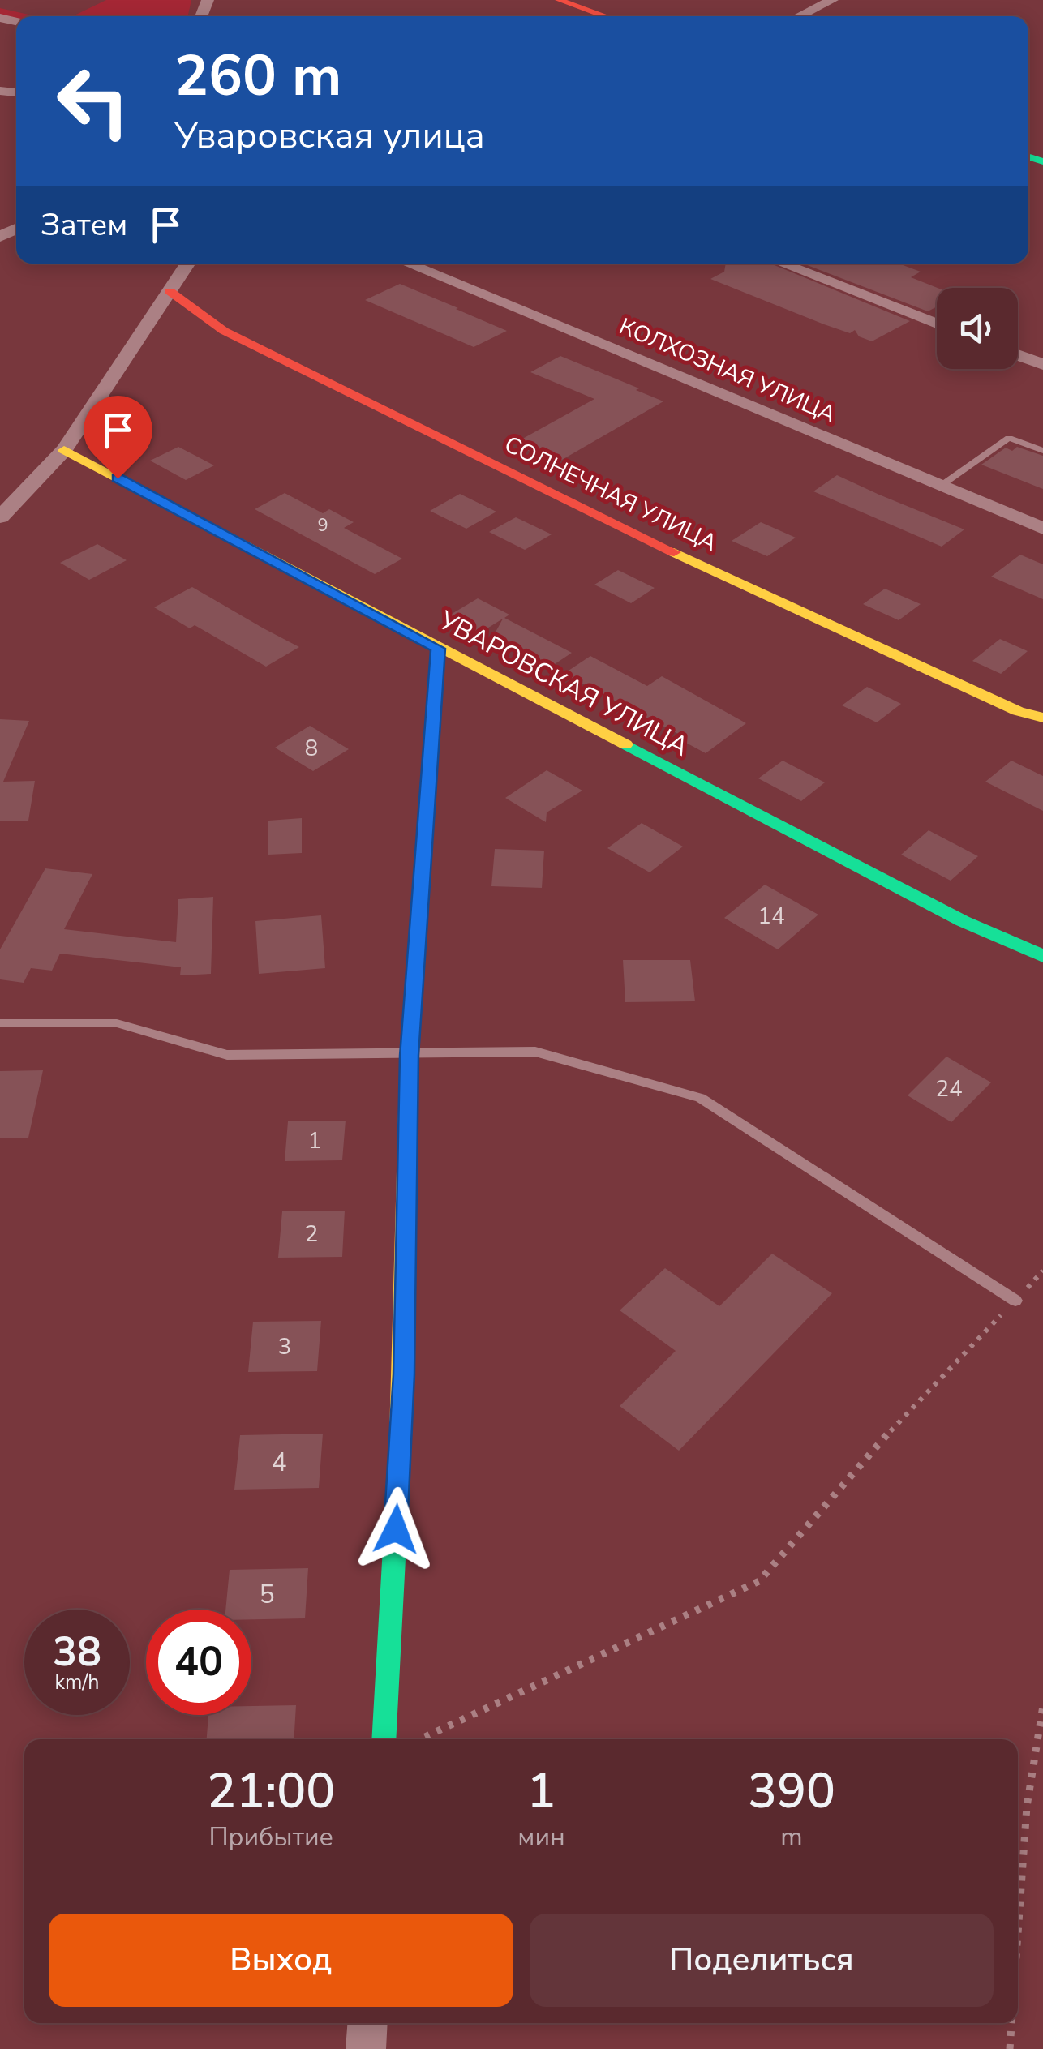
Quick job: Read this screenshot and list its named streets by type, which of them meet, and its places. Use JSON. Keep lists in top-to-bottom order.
{
  "streets": {
    "street": ["КОЛХОЗНАЯ УЛИЦА", "СОЛНЕЧНАЯ УЛИЦА", "УВАРОВСКАЯ УЛИЦА"]
  },
  "house_numbers": [
    "9",
    "8",
    "14",
    "24",
    "1",
    "2",
    "3",
    "4",
    "5"
  ],
  "page": {
    "turn": ["260 m", "Уваровская улица"],
    "then": "Затем",
    "speed": "38 km/h",
    "limit": "40",
    "eta": [
      "21:00",
      "Прибытие",
      "1",
      "мин",
      "390",
      "m"
    ],
    "buttons": ["Выход", "Поделиться"]
  }
}
